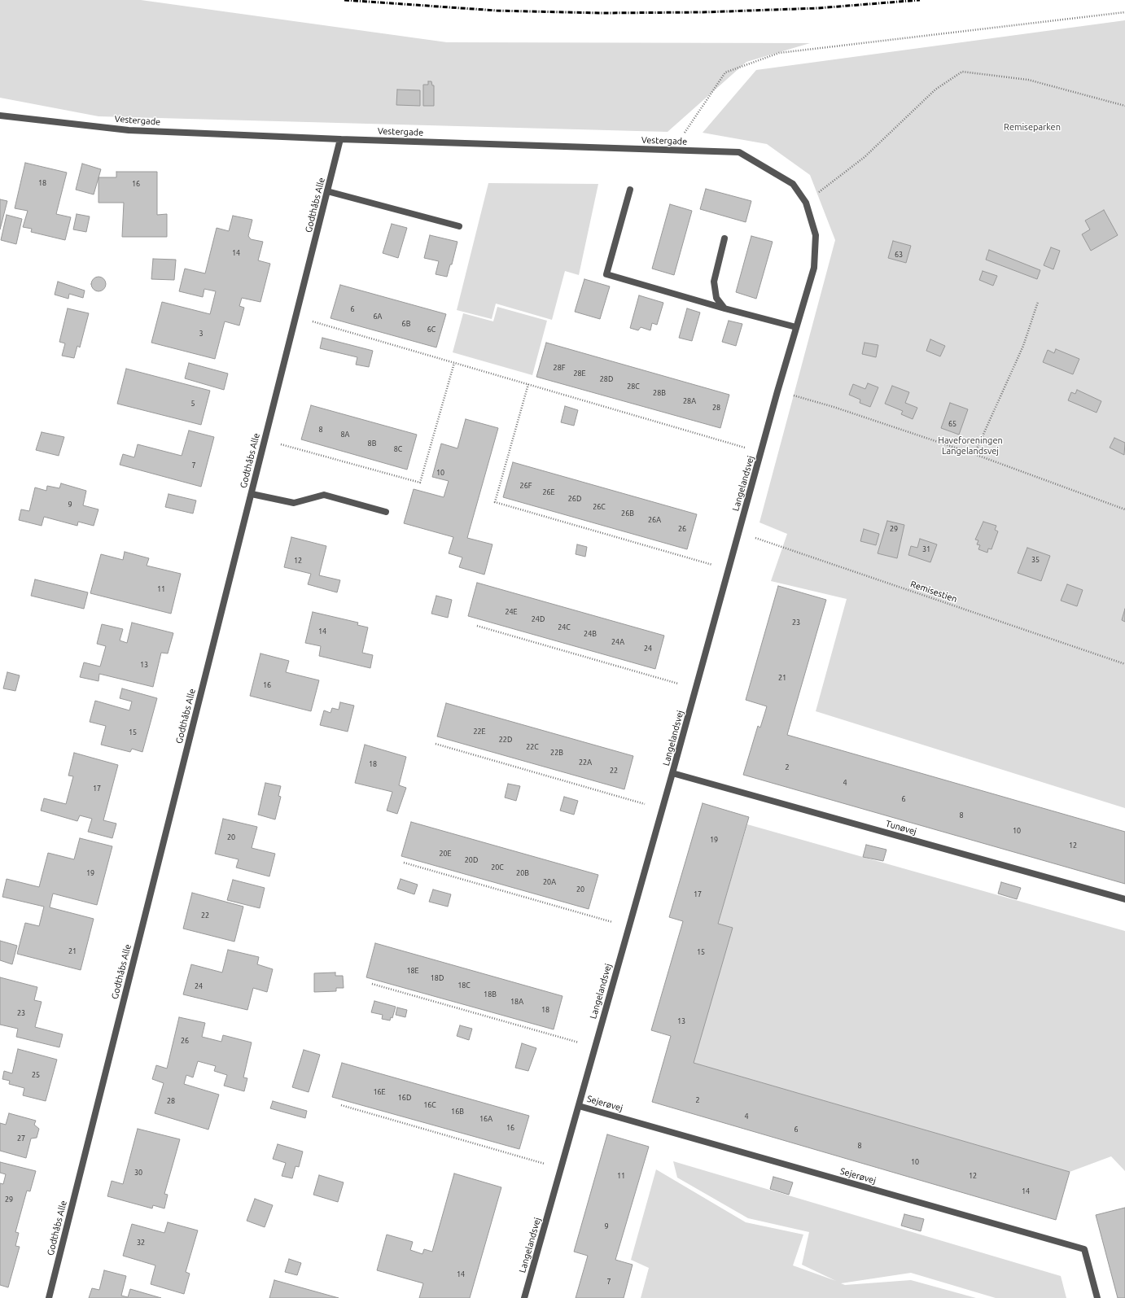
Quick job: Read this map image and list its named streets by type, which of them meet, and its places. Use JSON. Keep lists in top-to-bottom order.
{
  "streets": {
    "street": [
      "Vestergade",
      "Godthåbs Alle",
      "Langelandsvej",
      "Tunøvej",
      "Sejerøvej"
    ],
    "path": ["Remisestien"]
  },
  "crossings": [
    ["Vestergade", "Godthåbs Alle"],
    ["Vestergade", "Langelandsvej"],
    ["Langelandsvej", "Remisestien"],
    ["Langelandsvej", "Tunøvej"],
    ["Langelandsvej", "Sejerøvej"]
  ],
  "parks": ["Remiseparken", "Haveforeningen Langelandsvej"],
  "house_numbers": [
    "18",
    "16",
    "14",
    "63",
    "6",
    "6A",
    "6B",
    "6C",
    "3",
    "28F",
    "28E",
    "28D",
    "28C",
    "28B",
    "28A",
    "5",
    "28",
    "65",
    "8",
    "8A",
    "8B",
    "8C",
    "7",
    "10",
    "26F",
    "26E",
    "26D",
    "9",
    "26C",
    "26B",
    "26A",
    "26",
    "29",
    "31",
    "35",
    "12",
    "11",
    "24E",
    "24D",
    "23",
    "24C",
    "14",
    "24B",
    "24A",
    "24",
    "13",
    "21",
    "16",
    "22E",
    "15",
    "22D",
    "22C",
    "22B",
    "22A",
    "18",
    "2",
    "22",
    "4",
    "17",
    "6",
    "8",
    "10",
    "20",
    "19",
    "12",
    "20E",
    "20D",
    "20C",
    "19",
    "20B",
    "20A",
    "20",
    "17",
    "22",
    "21",
    "15",
    "18E",
    "18D",
    "18C",
    "24",
    "18B",
    "18A",
    "18",
    "23",
    "13",
    "26",
    "25",
    "16E",
    "16D",
    "2",
    "28",
    "16C",
    "16B",
    "4",
    "16A",
    "16",
    "6",
    "27",
    "8",
    "10",
    "30",
    "11",
    "12",
    "14",
    "29",
    "9",
    "32",
    "14",
    "7"
  ]
}
